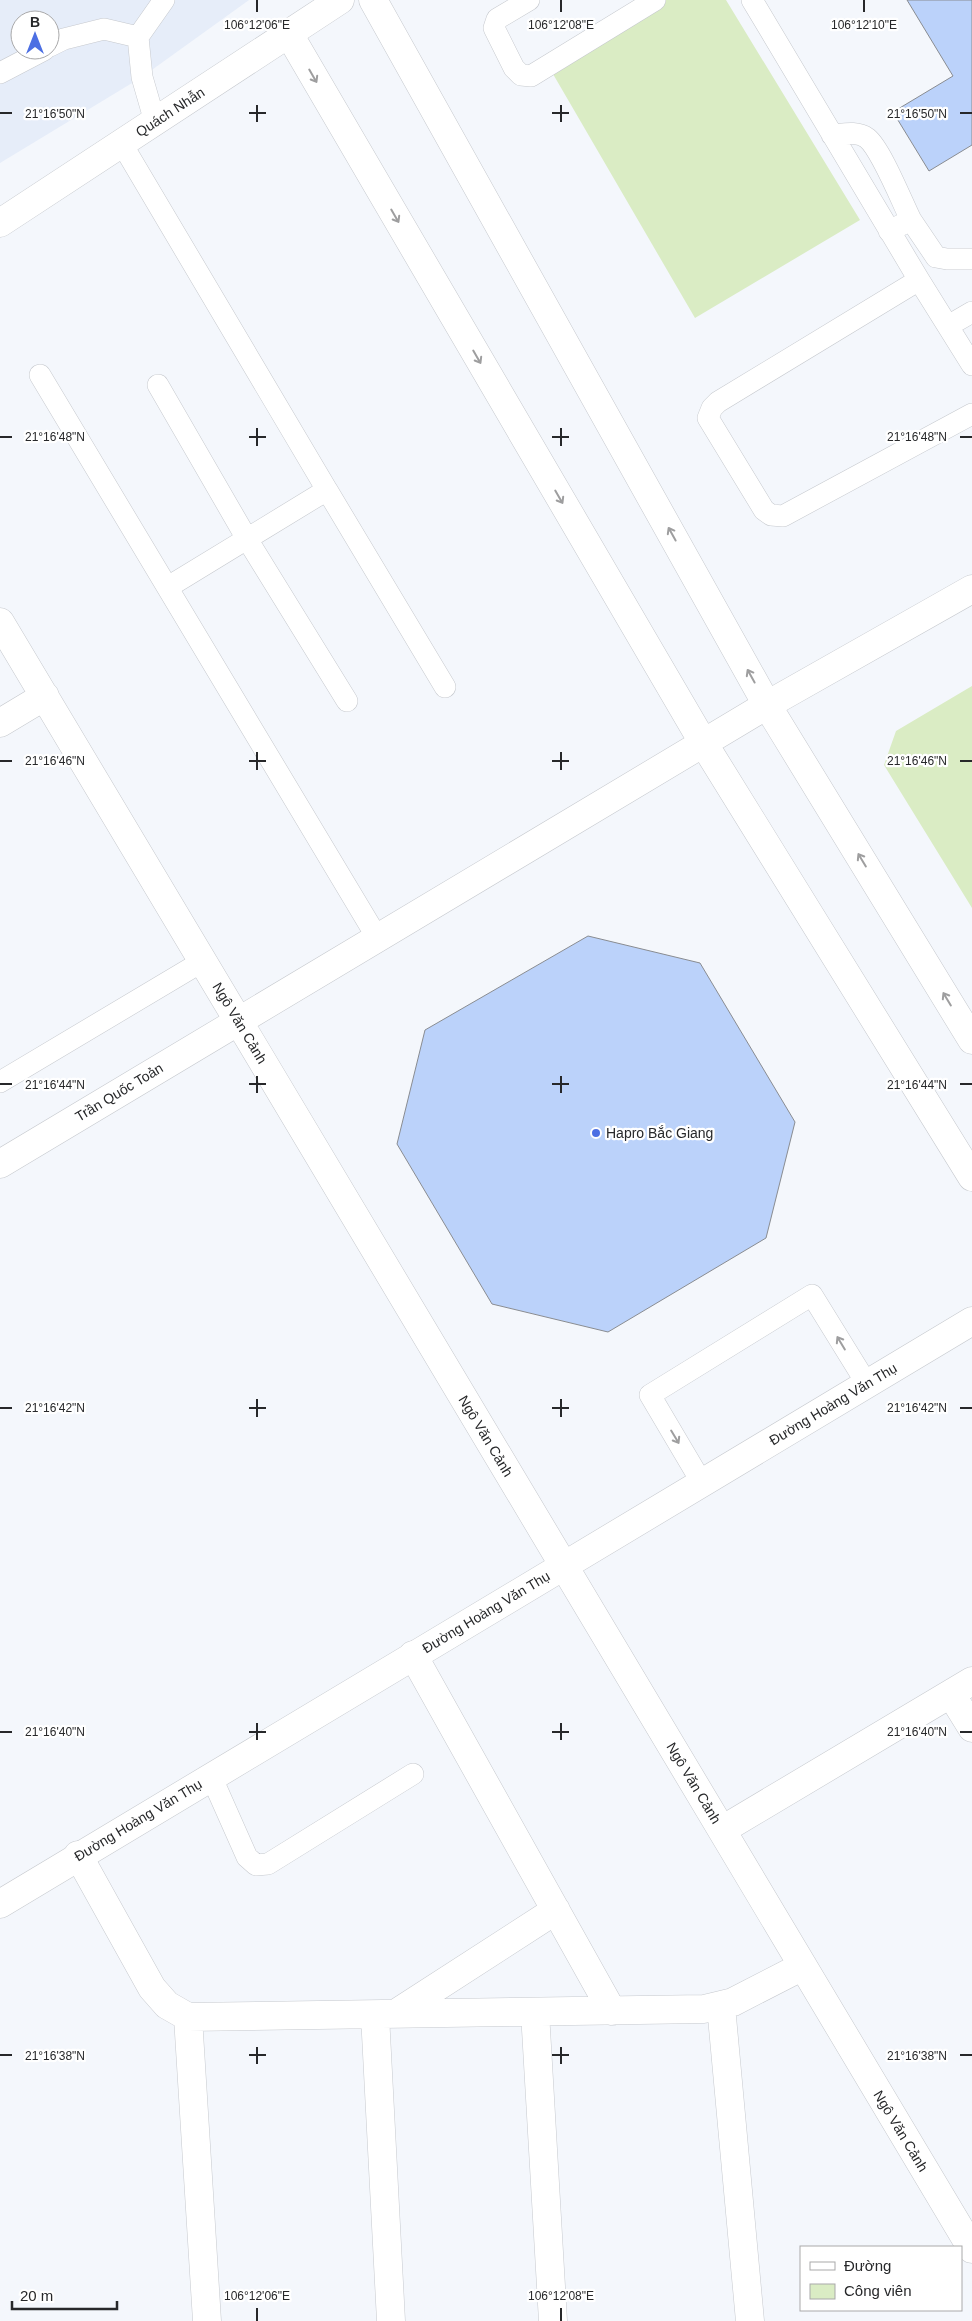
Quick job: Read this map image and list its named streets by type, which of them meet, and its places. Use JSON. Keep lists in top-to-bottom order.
{
  "streets": {
    "street": [
      "Quách Nhẫn",
      "Ngô Văn Cảnh",
      "Trần Quốc Toản",
      "Đường Hoàng Văn Thụ"
    ]
  },
  "crossings": [
    ["Ngô Văn Cảnh", "Trần Quốc Toản"],
    ["Ngô Văn Cảnh", "Đường Hoàng Văn Thụ"]
  ],
  "places": ["Hapro Bắc Giang"],
  "legend": ["Đường", "Công viên"],
  "scale_bar": "20 m",
  "north": "top",
  "coordinates": [
    "106°12'06\"E",
    "106°12'08\"E",
    "106°12'10\"E",
    "21°16'50\"N",
    "21°16'48\"N",
    "21°16'46\"N",
    "21°16'44\"N",
    "21°16'42\"N",
    "21°16'40\"N",
    "21°16'38\"N"
  ]
}
